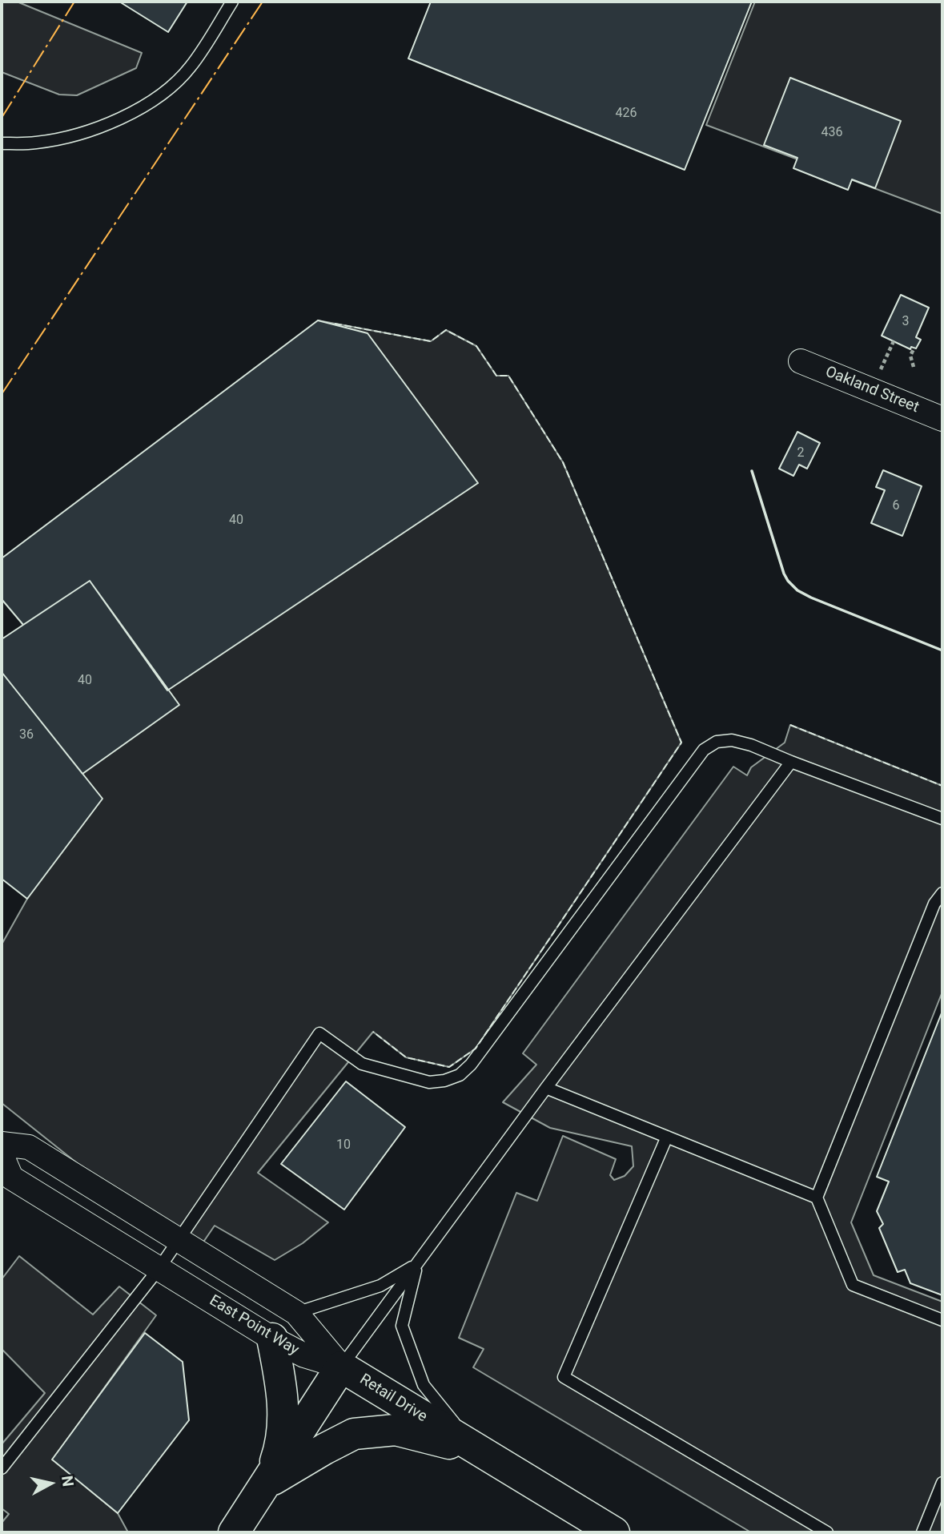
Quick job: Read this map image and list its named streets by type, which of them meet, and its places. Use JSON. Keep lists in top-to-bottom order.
{
  "streets": {
    "street": ["Oakland Street", "East Point Way", "Retail Drive"]
  },
  "crossings": [
    ["East Point Way", "Retail Drive"]
  ],
  "house_numbers": [
    "426",
    "436",
    "3",
    "2",
    "6",
    "40",
    "40",
    "36",
    "10"
  ],
  "north": "right"
}
